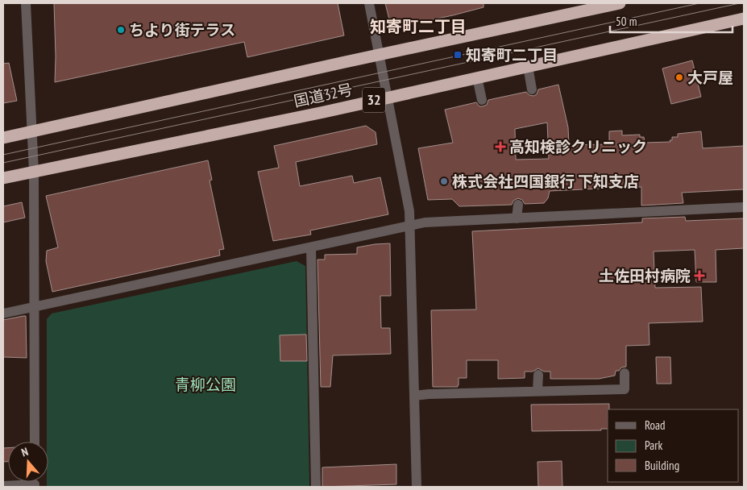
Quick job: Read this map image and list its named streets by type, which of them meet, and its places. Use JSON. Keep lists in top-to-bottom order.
{
  "streets": {
    "highway": ["国道32号", "32"]
  },
  "districts": ["知寄町二丁目"],
  "parks": ["青柳公園"],
  "places": {
    "other": ["ちより街テラス", "大戸屋", "株式会社四国銀行 下知支店"],
    "transit": ["知寄町二丁目"],
    "health": ["高知検診クリニック", "土佐田村病院"]
  },
  "legend": ["Road", "Park", "Building"],
  "scale_bar": "50 m",
  "north": "top"
}
